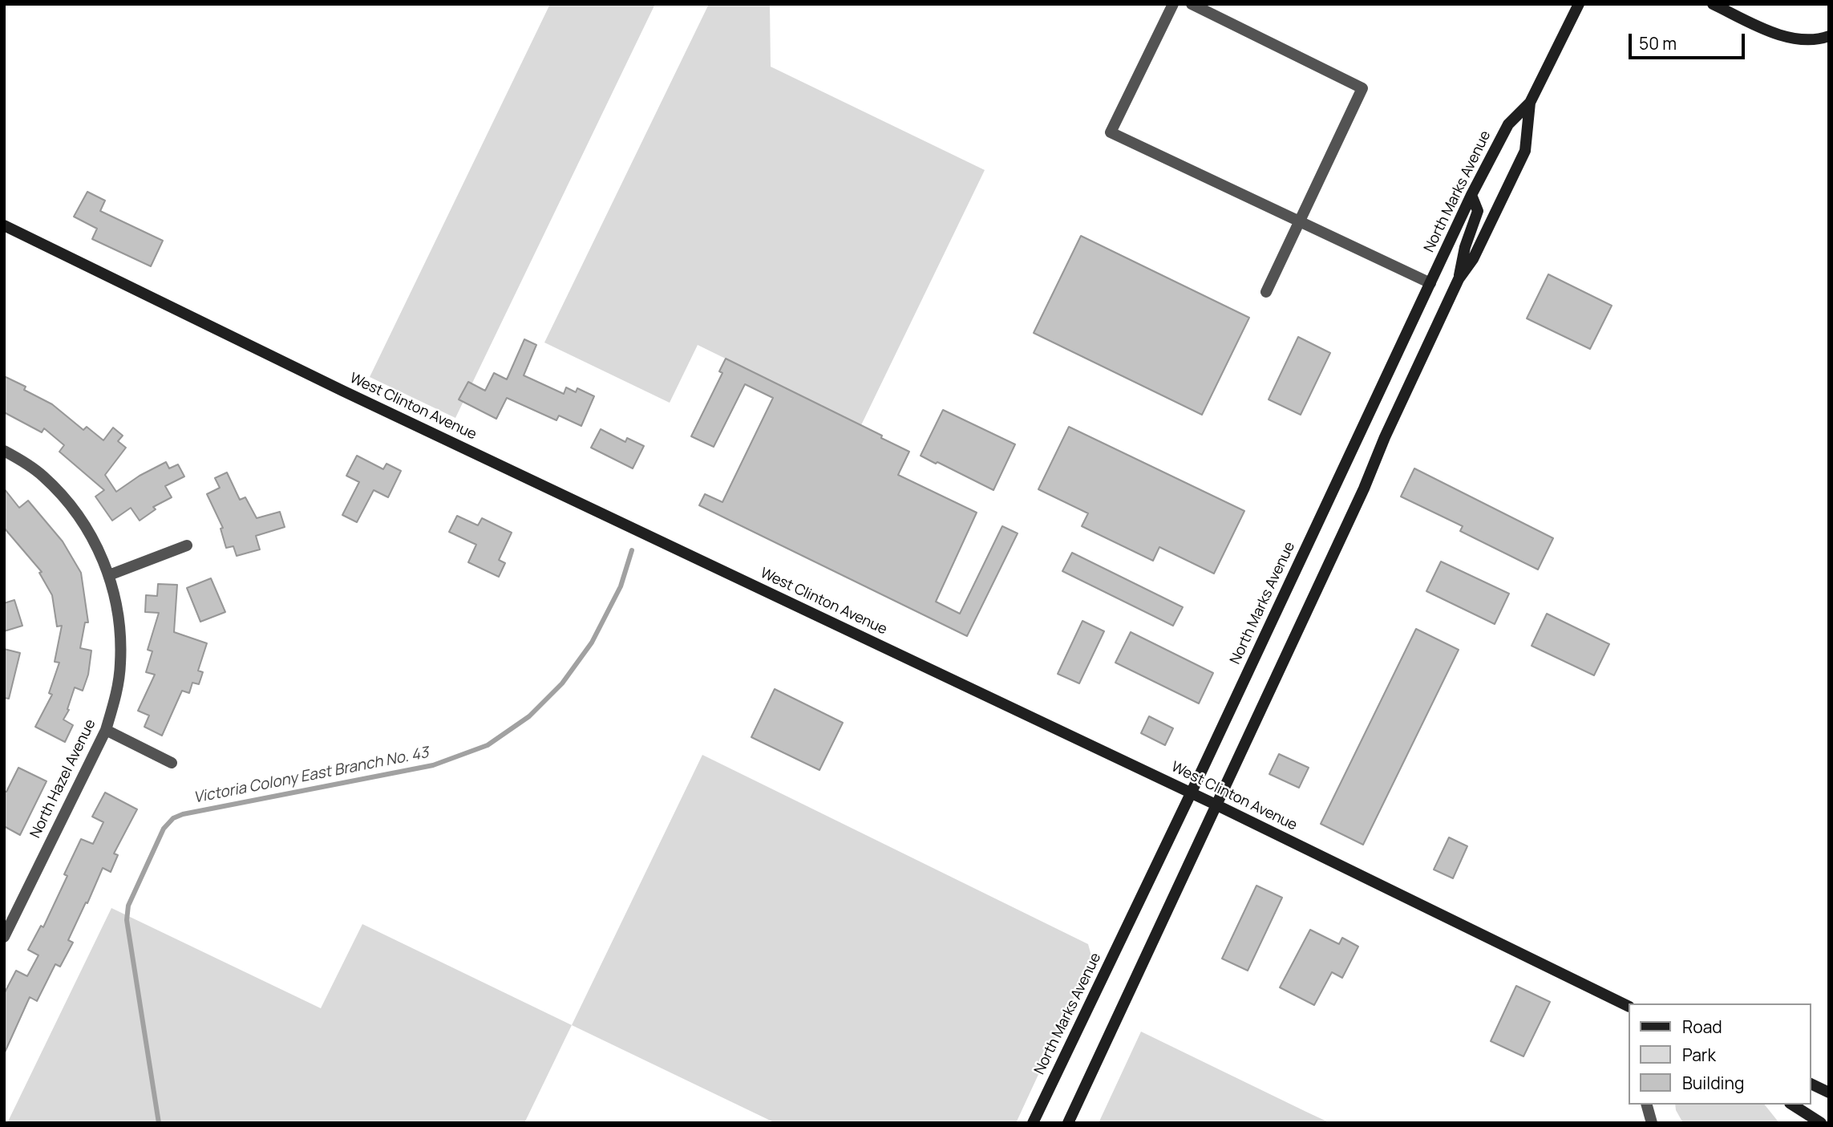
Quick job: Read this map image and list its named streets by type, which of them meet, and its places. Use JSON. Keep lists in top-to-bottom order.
{
  "streets": {
    "main road": ["North Marks Avenue", "West Clinton Avenue"],
    "street": ["North Hazel Avenue"]
  },
  "crossings": [
    ["North Marks Avenue", "West Clinton Avenue"]
  ],
  "water": ["Victoria Colony East Branch No. 43"],
  "legend": ["Road", "Park", "Building"],
  "scale_bar": "50 m"
}
